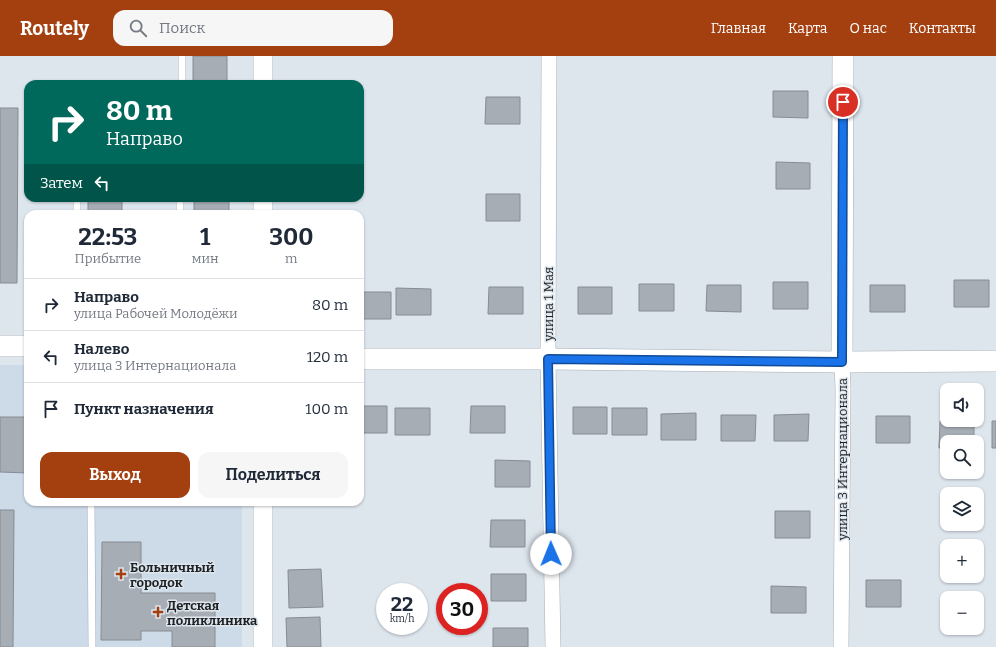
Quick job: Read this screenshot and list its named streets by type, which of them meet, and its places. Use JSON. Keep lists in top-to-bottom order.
{
  "streets": {
    "main road": ["улица 3 Интернационала"],
    "street": ["улица 1 Мая"]
  },
  "places": {
    "health": ["Больничный городок", "Детская поликлиника"]
  },
  "page": {
    "header": "Routely",
    "search": "Поиск",
    "nav": [
      "Главная",
      "Карта",
      "О нас",
      "Контакты"
    ],
    "turn": ["80 m", "Направо"],
    "then": "Затем",
    "eta": [
      "22:53",
      "Прибытие",
      "1",
      "мин",
      "300",
      "m"
    ],
    "list": [
      {
        "name": "Направо",
        "note": "улица Рабочей Молодёжи",
        "value": "80 m"
      },
      {
        "name": "Налево",
        "note": "улица 3 Интернационала",
        "value": "120 m"
      },
      {
        "name": "Пункт назначения",
        "value": "100 m"
      }
    ],
    "map_buttons": ["+", "−"],
    "buttons": ["Выход", "Поделиться"],
    "speed": "22 km/h",
    "limit": "30"
  }
}
